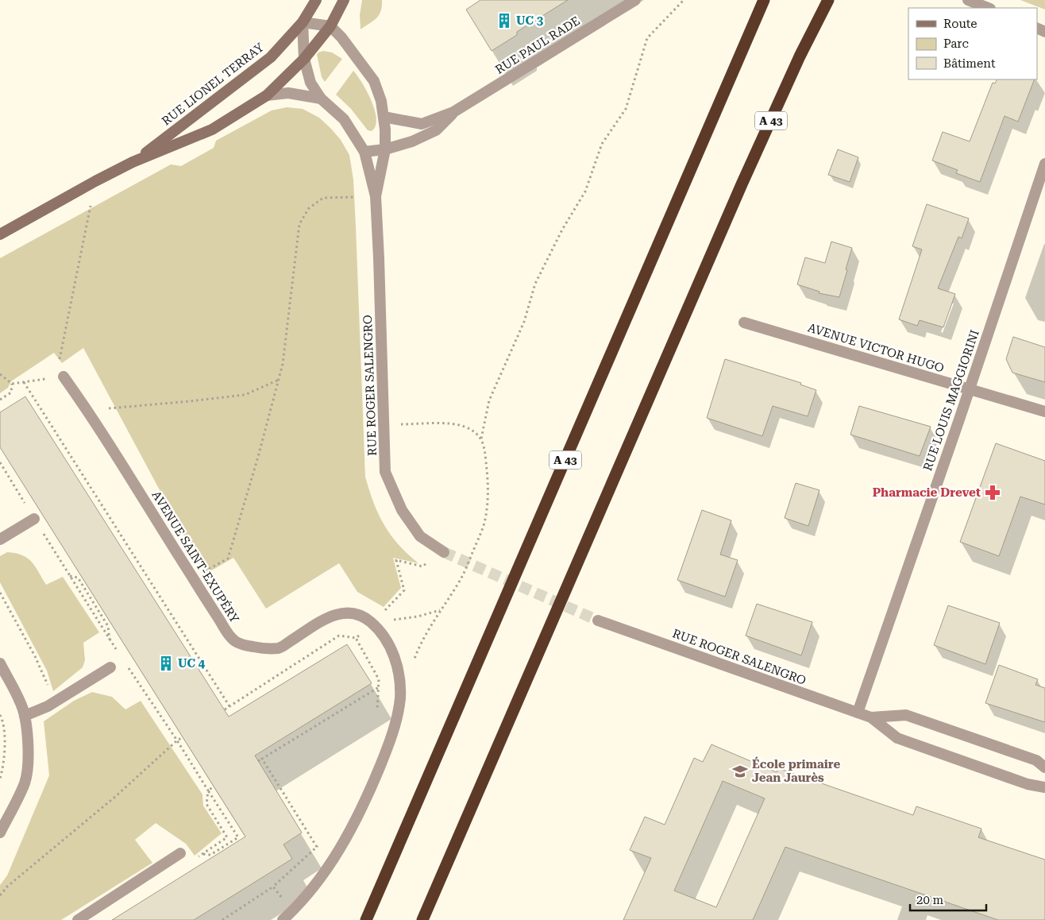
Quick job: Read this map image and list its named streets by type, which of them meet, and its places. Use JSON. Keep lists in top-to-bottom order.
{
  "streets": {
    "highway": ["A 43"],
    "main road": ["RUE LIONEL TERRAY"],
    "street": [
      "RUE PAUL RADE",
      "AVENUE VICTOR HUGO",
      "RUE ROGER SALENGRO",
      "RUE LOUIS MAGGIORINI",
      "AVENUE SAINT-EXUPÉRY"
    ]
  },
  "crossings": [
    ["RUE PAUL RADE", "RUE ROGER SALENGRO"],
    ["RUE LIONEL TERRAY", "RUE ROGER SALENGRO"],
    ["AVENUE VICTOR HUGO", "RUE LOUIS MAGGIORINI"],
    ["RUE ROGER SALENGRO", "RUE LOUIS MAGGIORINI"]
  ],
  "places": {
    "building": ["UC 3", "UC 4"],
    "pharmacy": ["Pharmacie Drevet"],
    "school or university": ["École primaire Jean Jaurès"]
  },
  "legend": ["Route", "Parc", "Bâtiment"],
  "scale_bar": "20 m"
}
